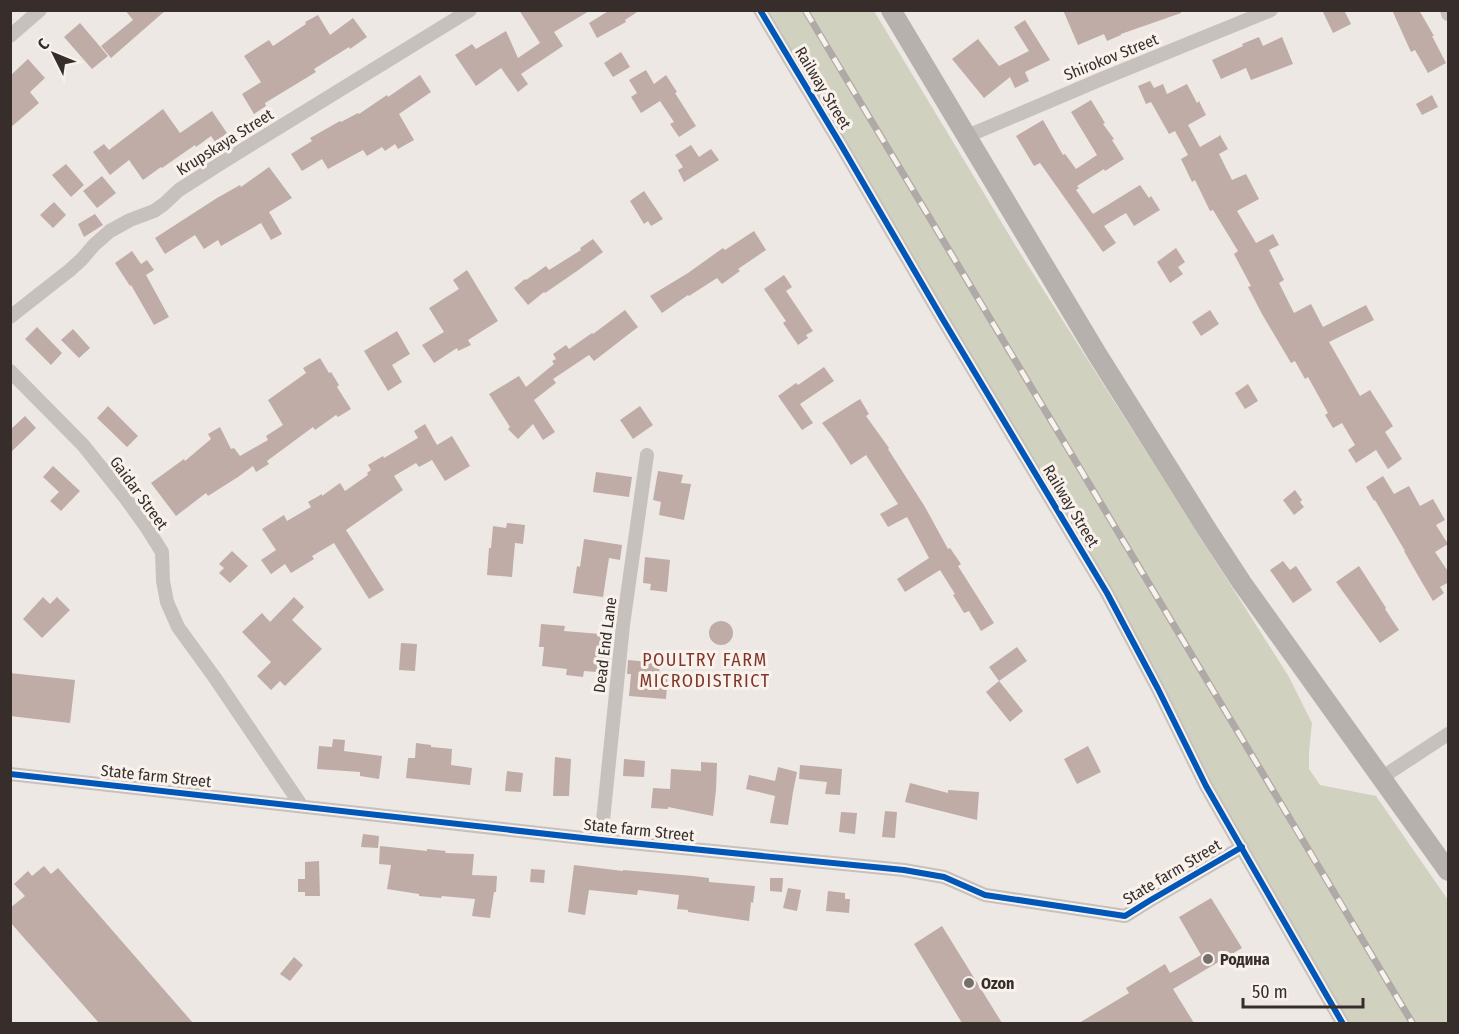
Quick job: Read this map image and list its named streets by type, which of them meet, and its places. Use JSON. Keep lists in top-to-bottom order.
{
  "streets": {
    "street": [
      "Shirokov Street",
      "Railway Street",
      "Krupskaya Street",
      "Gaidar Street",
      "Dead End Lane",
      "State farm Street"
    ]
  },
  "crossings": [
    ["Railway Street", "State farm Street"],
    ["Gaidar Street", "State farm Street"],
    ["Dead End Lane", "State farm Street"]
  ],
  "districts": ["POULTRY FARM MICRODISTRICT"],
  "places": ["Родина", "Ozon"],
  "scale_bar": "50 m",
  "north": "top left"
}
